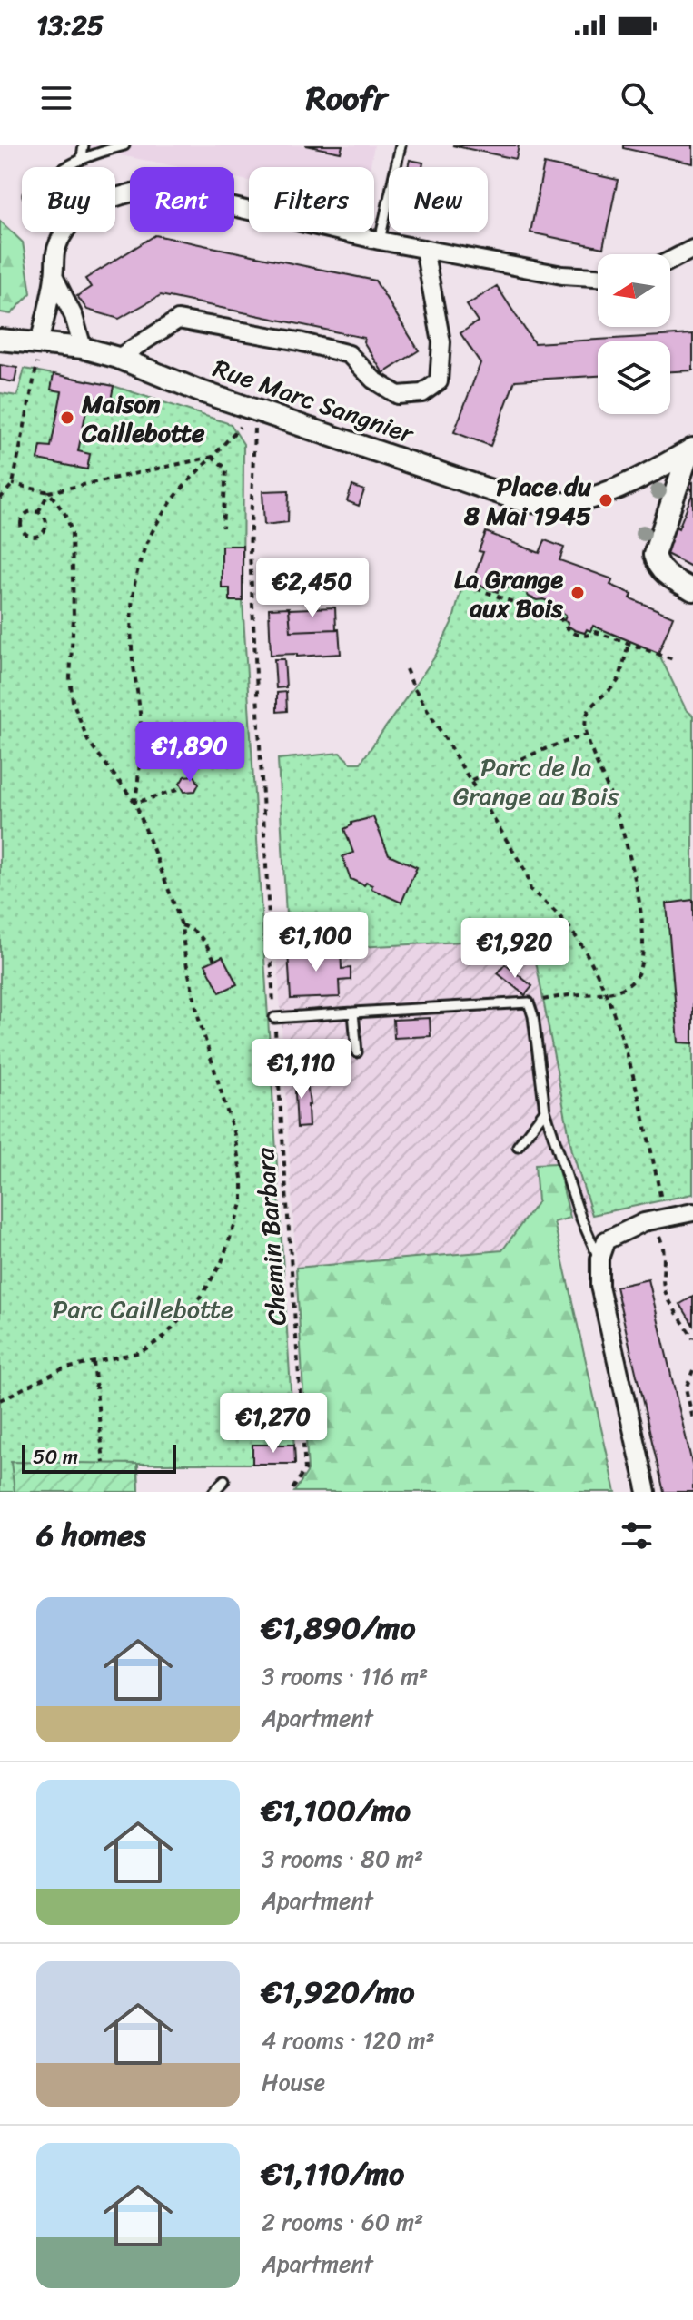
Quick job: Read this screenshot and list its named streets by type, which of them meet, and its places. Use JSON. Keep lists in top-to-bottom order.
{
  "streets": {
    "street": ["Rue Marc Sangnier"],
    "path": ["Chemin Barbara"]
  },
  "crossings": [
    ["Rue Marc Sangnier", "Chemin Barbara"]
  ],
  "parks": ["Parc de la Grange au Bois", "Parc Caillebotte"],
  "places": ["Maison Caillebotte", "Place du 8 Mai 1945", "La Grange aux Bois"],
  "scale_bar": "50 m",
  "north": "left",
  "page": {
    "status": "13:25",
    "header": "Roofr",
    "chip": [
      "Buy",
      "Rent",
      "Filters",
      "New"
    ],
    "price": [
      "€2,450",
      "€1,890",
      "€1,100",
      "€1,920",
      "€1,110",
      "€1,270"
    ],
    "scale": "50 m",
    "heading": "6 homes",
    "list": [
      {
        "name": "€1,890/mo",
        "note": "3 rooms · 116 m² · Apartment"
      },
      {
        "name": "€1,100/mo",
        "note": "3 rooms · 80 m² · Apartment"
      },
      {
        "name": "€1,920/mo",
        "note": "4 rooms · 120 m² · House"
      },
      {
        "name": "€1,110/mo",
        "note": "2 rooms · 60 m² · Apartment"
      }
    ]
  }
}
